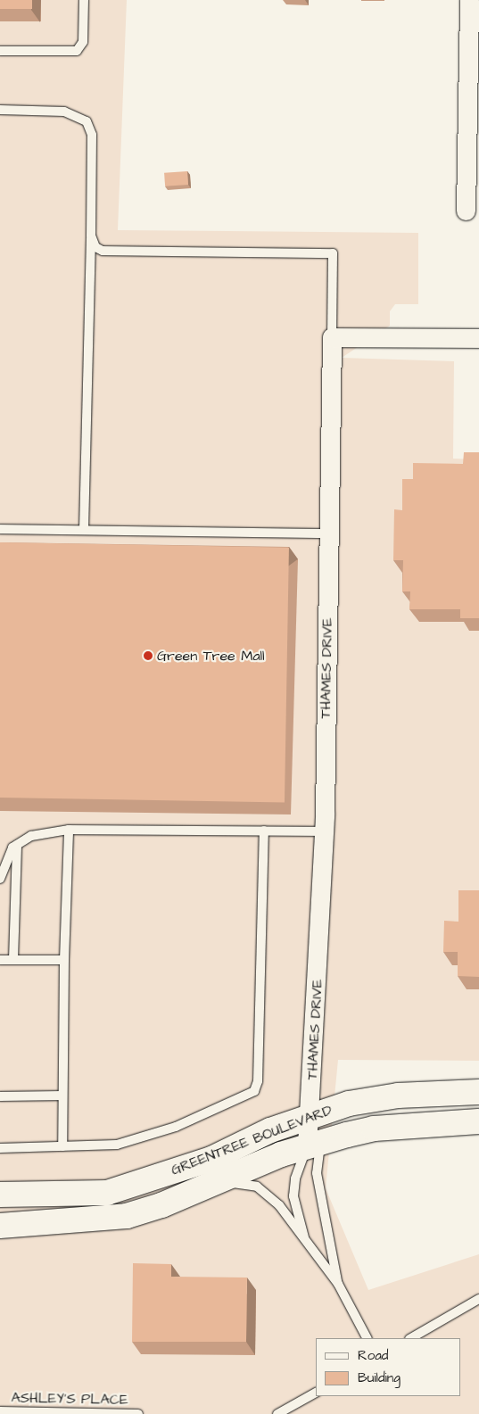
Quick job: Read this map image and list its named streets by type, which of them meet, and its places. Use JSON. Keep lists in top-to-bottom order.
{
  "streets": {
    "main road": ["GREENTREE BOULEVARD"],
    "street": ["THAMES DRIVE"],
    "lane": ["ASHLEY'S PLACE"]
  },
  "crossings": [
    ["THAMES DRIVE", "GREENTREE BOULEVARD"]
  ],
  "places": ["Green Tree Mall"],
  "legend": ["Road", "Building"]
}
